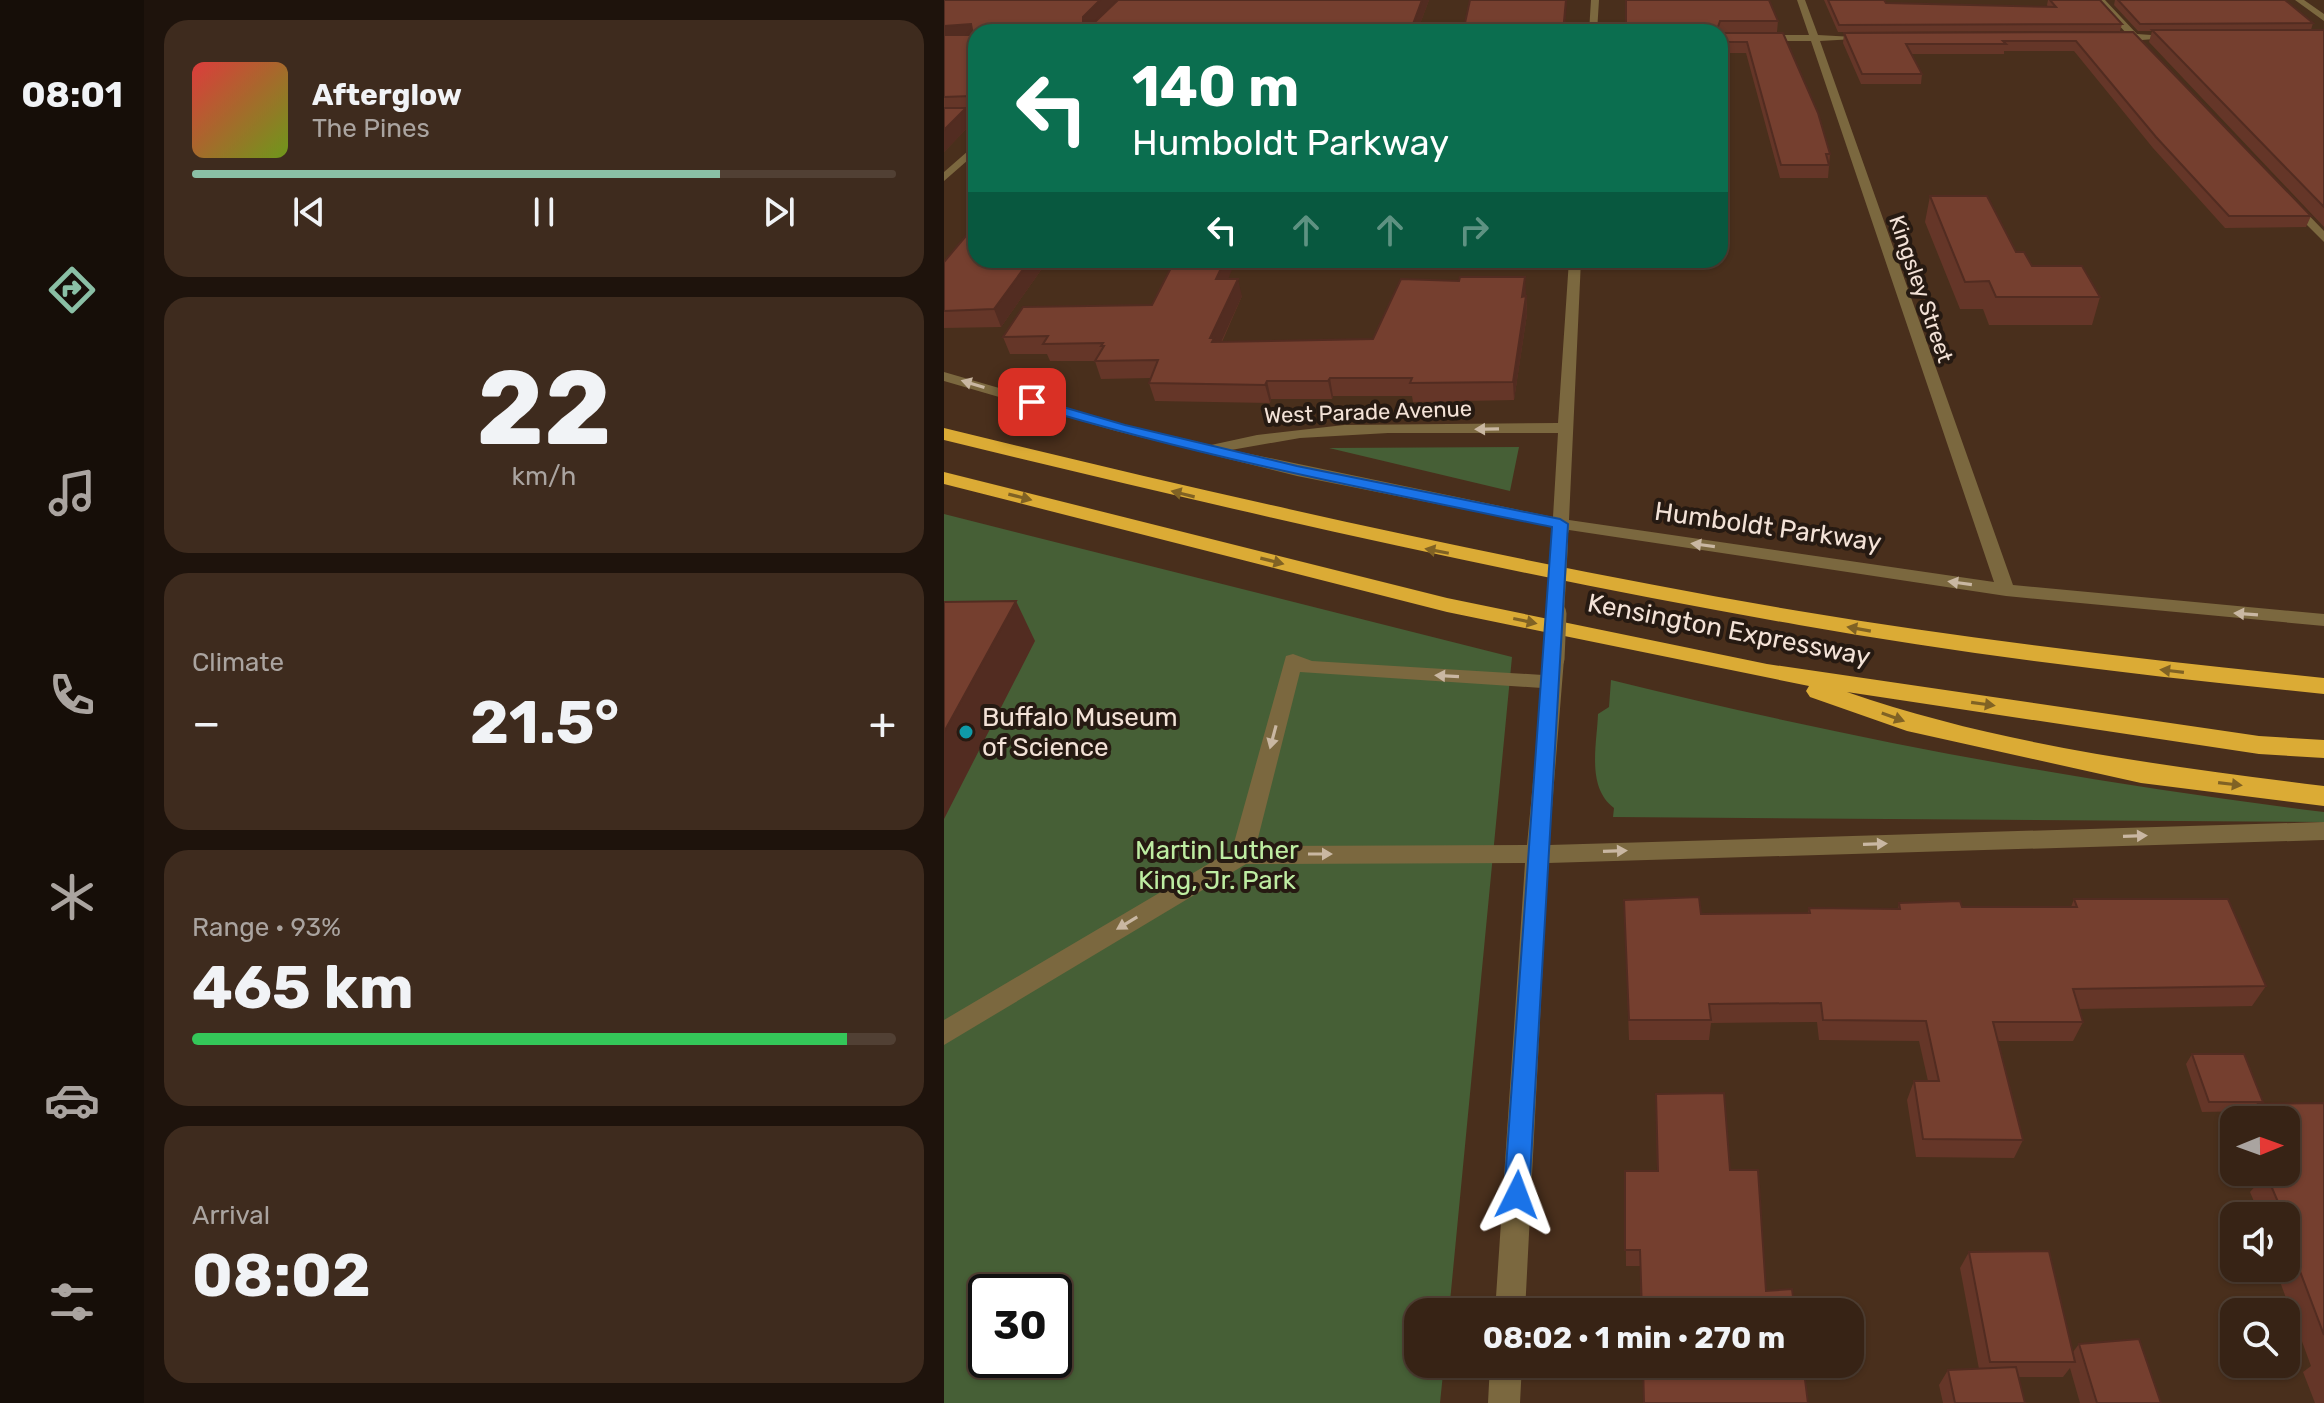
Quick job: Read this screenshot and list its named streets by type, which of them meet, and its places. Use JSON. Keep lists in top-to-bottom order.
{
  "streets": {
    "highway": ["Kensington Expressway"],
    "street": ["Kingsley Street", "West Parade Avenue", "Humboldt Parkway"]
  },
  "crossings": [
    ["Kingsley Street", "Humboldt Parkway"],
    ["West Parade Avenue", "Humboldt Parkway"]
  ],
  "one_way": ["West Parade Avenue", "Humboldt Parkway"],
  "parks": ["Martin Luther King, Jr. Park"],
  "places": ["Buffalo Museum of Science"],
  "north": "right",
  "page": {
    "tabs": "08:01",
    "turn": ["140 m", "Humboldt Parkway"],
    "song": ["Afterglow", "The Pines"],
    "tile": [
      ["22", "km/h"],
      "Climate",
      ["Range · 93%", "465 km"],
      ["Arrival", "08:02"]
    ],
    "heat": ["−", "21.5°", "+"],
    "limit": "30",
    "trip": "08:02 · 1 min · 270 m"
  }
}
